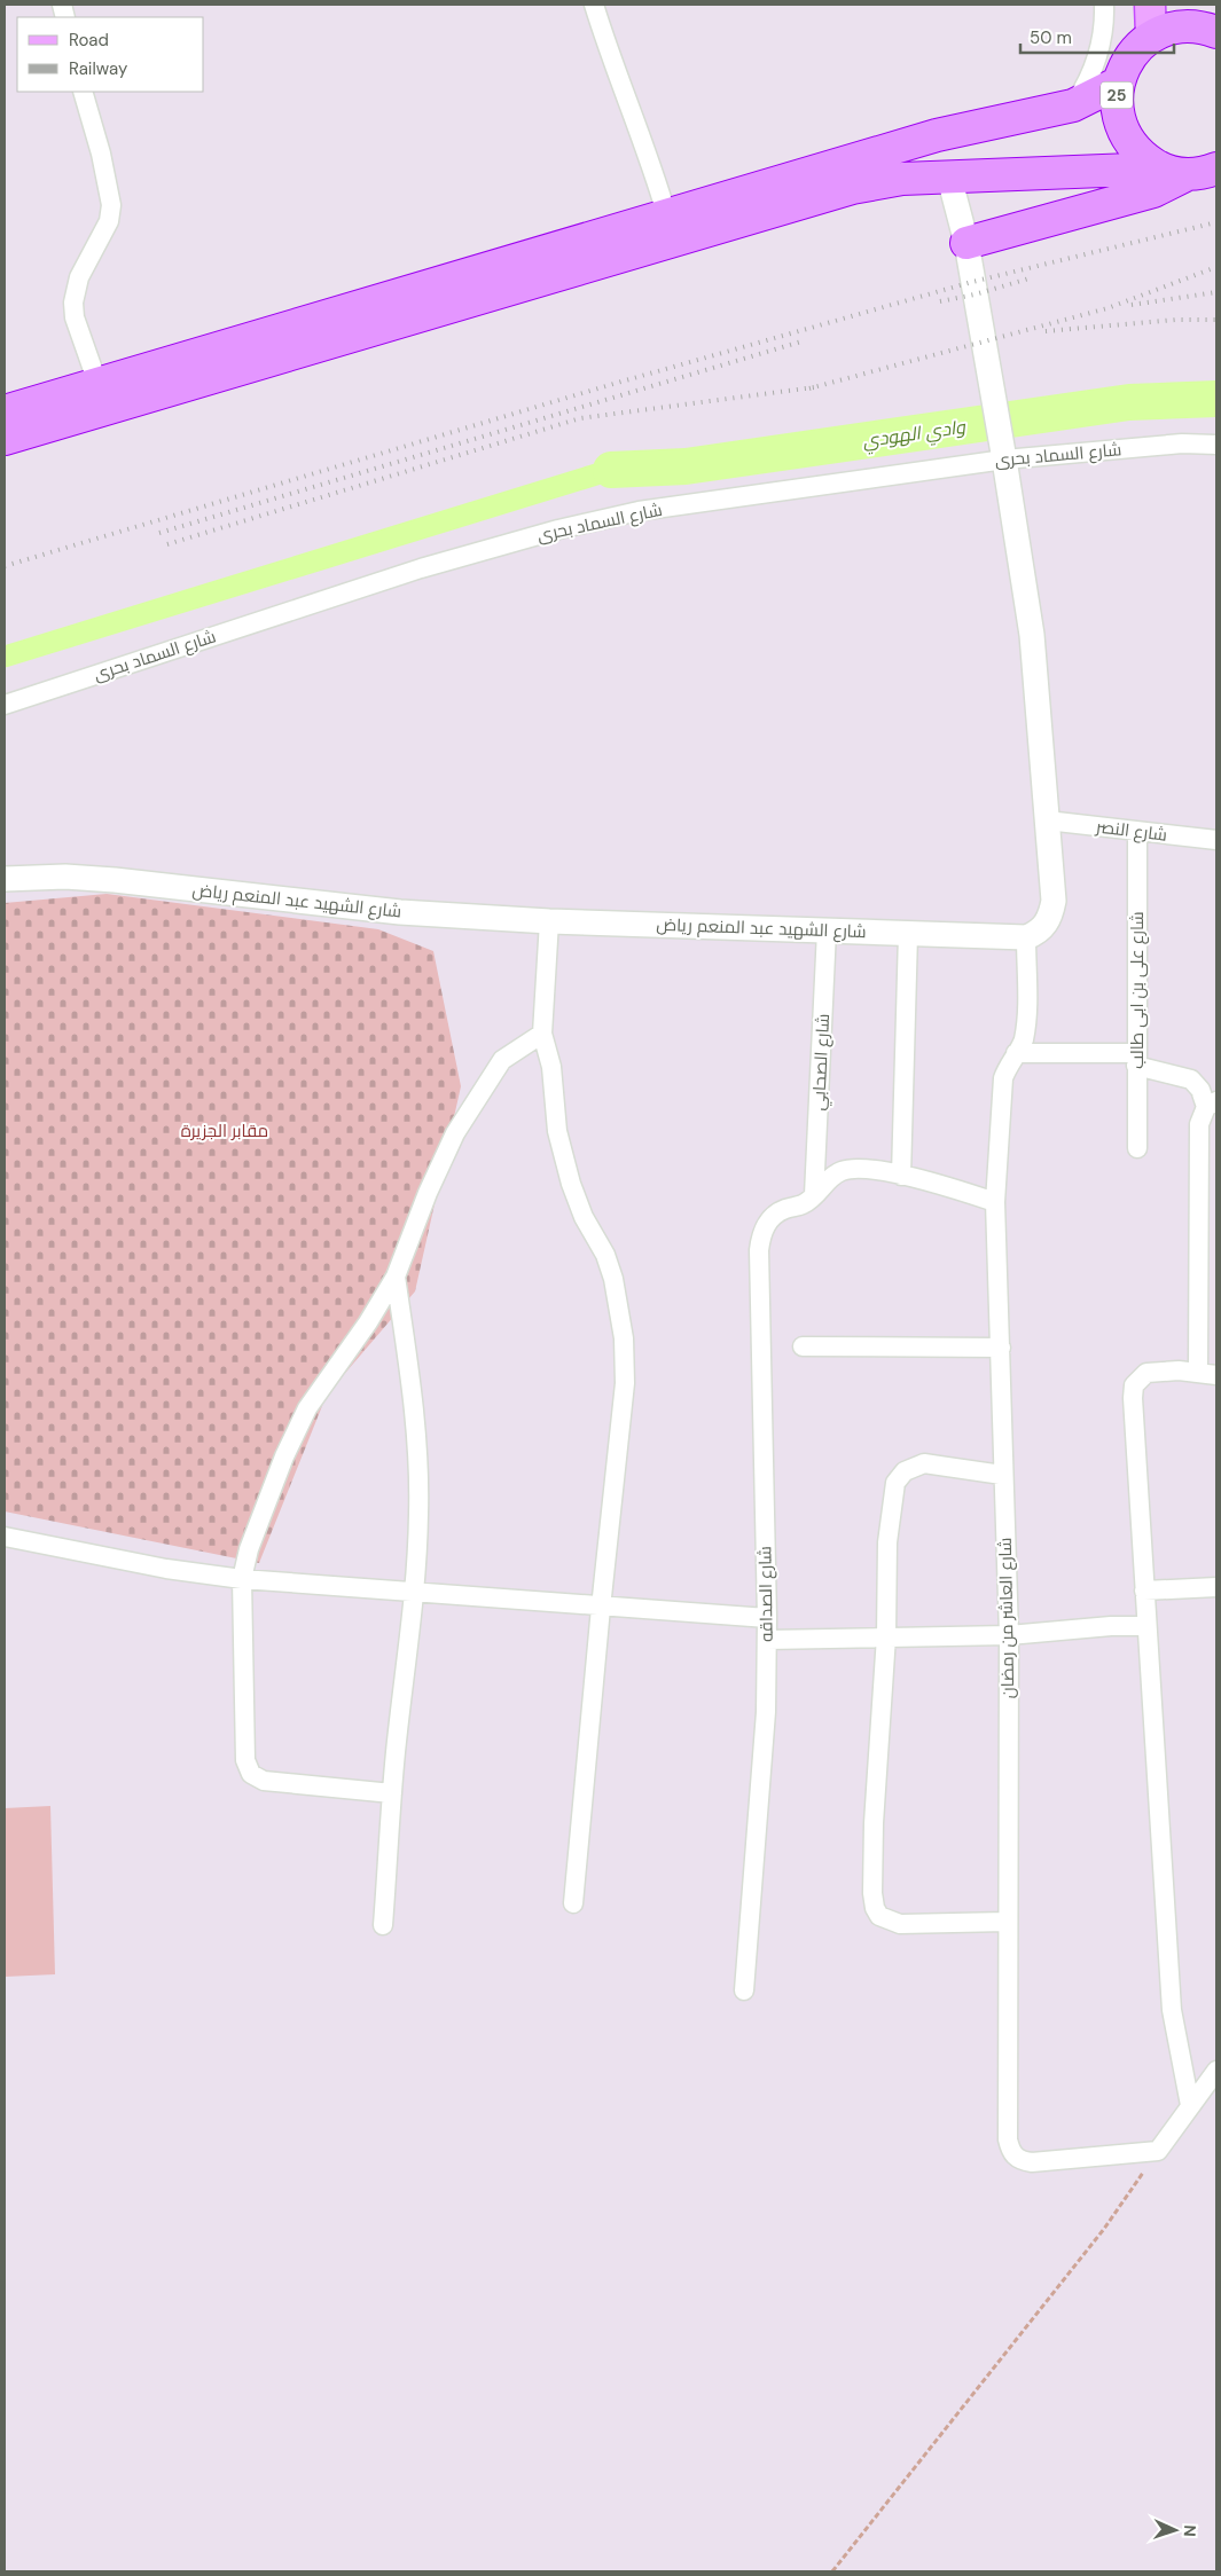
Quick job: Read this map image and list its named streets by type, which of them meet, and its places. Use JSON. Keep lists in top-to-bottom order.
{
  "streets": {
    "highway": ["25"],
    "street": [
      "شارع السماد بحرى",
      "شارع النصر",
      "شارع الشهيد عبد المنعم رياض",
      "شارع على بن ابى طالب",
      "شارع الصحابي",
      "شارع الصداقه",
      "شارع العاشر من رمضان"
    ]
  },
  "crossings": [
    ["شارع النصر", "شارع على بن ابى طالب"],
    ["شارع الشهيد عبد المنعم رياض", "شارع الصحابي"],
    ["شارع الشهيد عبد المنعم رياض", "شارع العاشر من رمضان"],
    ["شارع الصحابي", "شارع الصداقه"]
  ],
  "water": ["وادي الهودي"],
  "parks": ["مقابر الجزيرة"],
  "legend": ["Road", "Railway"],
  "scale_bar": "50 m",
  "north": "right"
}
